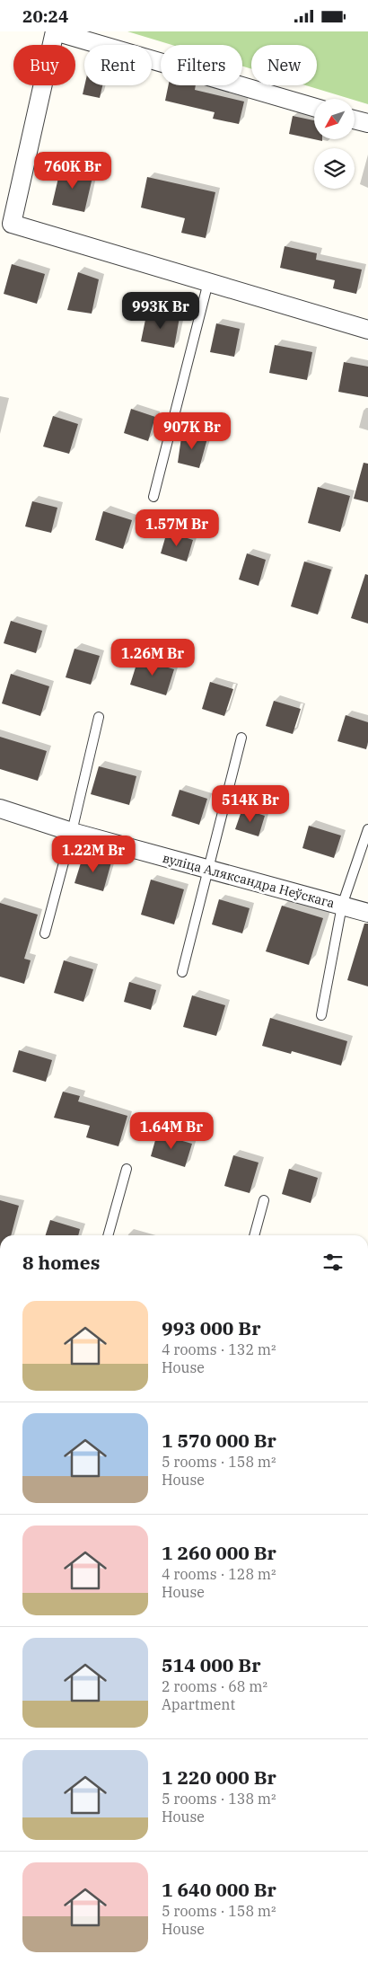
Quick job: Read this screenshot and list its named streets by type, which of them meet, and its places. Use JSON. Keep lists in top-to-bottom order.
{
  "streets": {
    "street": ["вуліца Аляксандра Неўскага"]
  },
  "north": "bottom left",
  "page": {
    "status": "20:24",
    "chip": [
      "Buy",
      "Rent",
      "Filters",
      "New"
    ],
    "price": [
      "760K Br",
      "993K Br",
      "907K Br",
      "1.57M Br",
      "1.26M Br",
      "514K Br",
      "1.22M Br",
      "1.64M Br"
    ],
    "heading": "8 homes",
    "list": [
      {
        "name": "993 000 Br",
        "note": "4 rooms · 132 m² · House"
      },
      {
        "name": "1 570 000 Br",
        "note": "5 rooms · 158 m² · House"
      },
      {
        "name": "1 260 000 Br",
        "note": "4 rooms · 128 m² · House"
      },
      {
        "name": "514 000 Br",
        "note": "2 rooms · 68 m² · Apartment"
      },
      {
        "name": "1 220 000 Br",
        "note": "5 rooms · 138 m² · House"
      },
      {
        "name": "1 640 000 Br",
        "note": "5 rooms · 158 m² · House"
      }
    ]
  }
}
